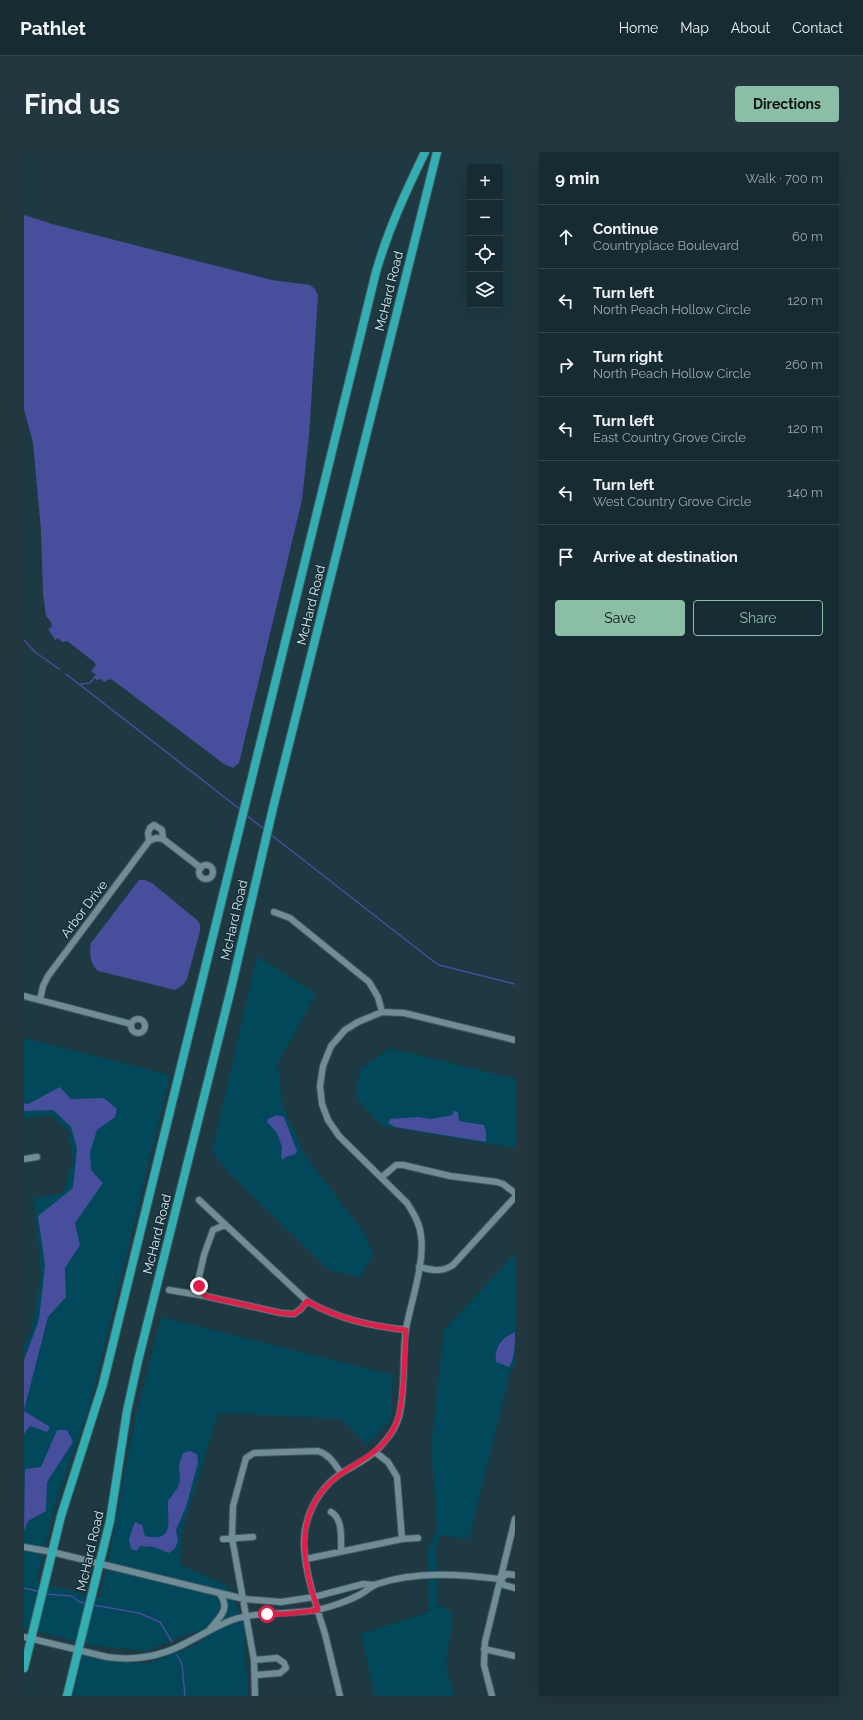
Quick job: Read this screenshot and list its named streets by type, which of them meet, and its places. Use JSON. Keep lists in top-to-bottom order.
{
  "streets": {
    "main road": ["McHard Road"],
    "street": ["Arbor Drive"]
  },
  "page": {
    "header": "Pathlet",
    "nav": [
      "Home",
      "Map",
      "About",
      "Contact"
    ],
    "buttons": [
      "Directions",
      ["Save", "Share"]
    ],
    "title": "Find us",
    "heading": ["9 min", "Walk · 700 m"],
    "map_buttons": ["+", "−"],
    "list": [
      ["Continue", "Countryplace Boulevard", "60 m"],
      ["Turn left", "North Peach Hollow Circle", "120 m"],
      ["Turn right", "North Peach Hollow Circle", "260 m"],
      ["Turn left", "East Country Grove Circle", "120 m"],
      ["Turn left", "West Country Grove Circle", "140 m"],
      "Arrive at destination"
    ]
  }
}
